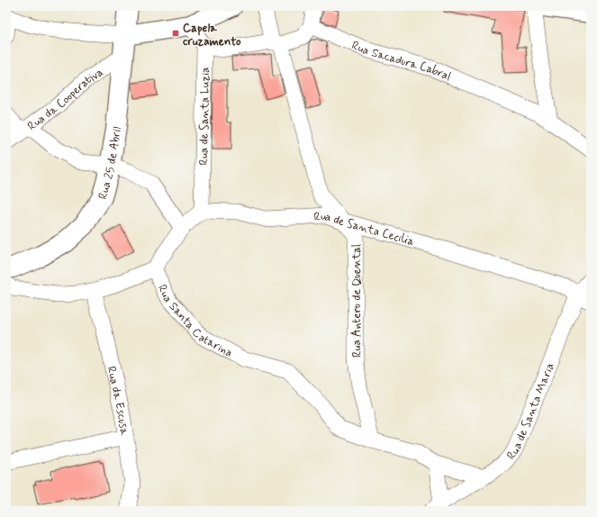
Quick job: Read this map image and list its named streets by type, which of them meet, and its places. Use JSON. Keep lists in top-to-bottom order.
{
  "streets": {
    "street": [
      "Rua Sacadura Cabral",
      "Rua da Cooperativa",
      "Rua de Santa Luzia",
      "Rua 25 de Abril",
      "Rua de Santa Cecilia",
      "Rua Antero de Quental",
      "Rua Santa Catarina",
      "Rua da Escusa",
      "Rua de Santa Maria"
    ]
  },
  "crossings": [
    ["Rua da Cooperativa", "Rua 25 de Abril"],
    ["Rua de Santa Luzia", "Rua de Santa Cecilia"],
    ["Rua de Santa Cecilia", "Rua Antero de Quental"],
    ["Rua de Santa Cecilia", "Rua de Santa Maria"],
    ["Rua Antero de Quental", "Rua Santa Catarina"],
    ["Rua Santa Catarina", "Rua da Escusa"]
  ],
  "places": {
    "transit": ["Capela cruzamento"]
  }
}
